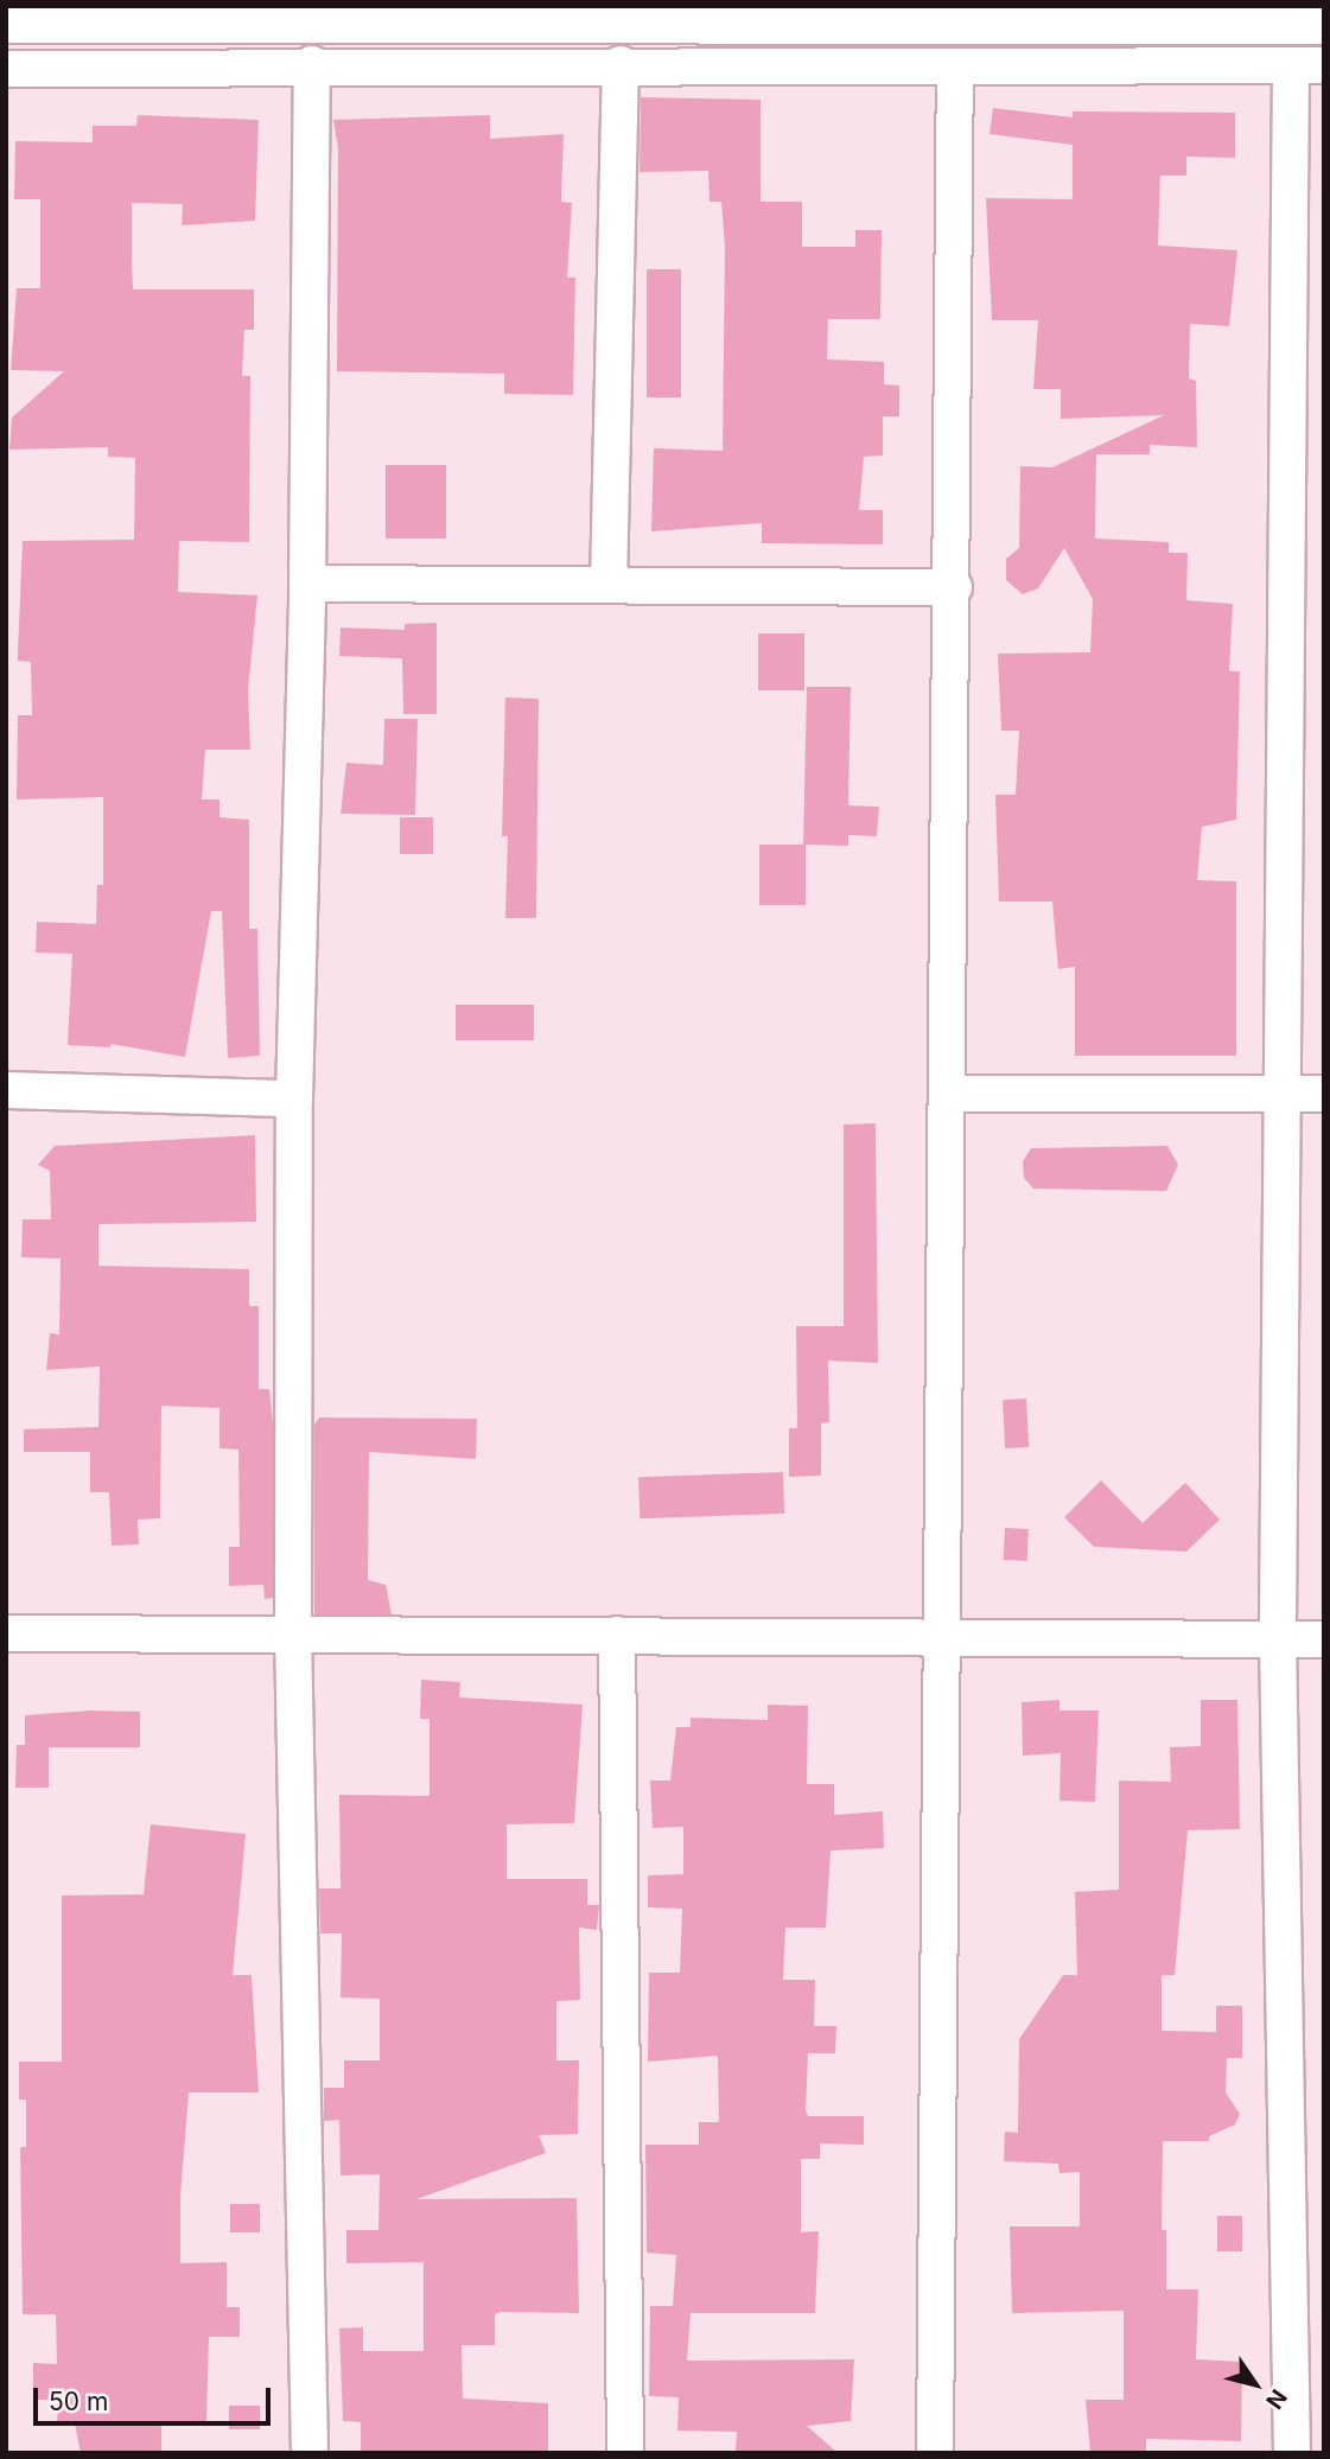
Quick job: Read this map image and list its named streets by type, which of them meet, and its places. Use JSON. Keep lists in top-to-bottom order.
{
  "scale_bar": "50 m",
  "north": "bottom right"
}
